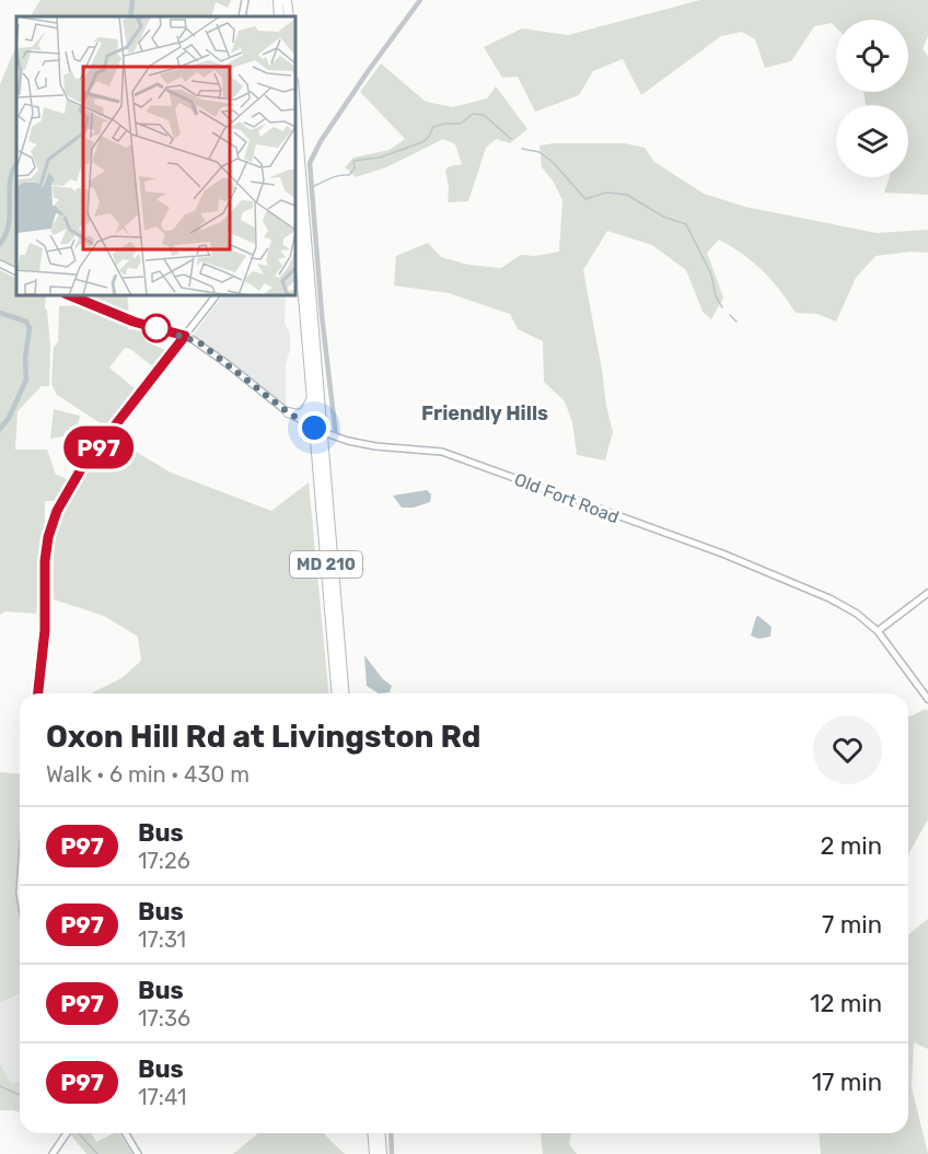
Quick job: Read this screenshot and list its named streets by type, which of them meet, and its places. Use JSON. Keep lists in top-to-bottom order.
{
  "streets": {
    "highway": ["MD 210"],
    "main road": ["Old Fort Road"]
  },
  "crossings": [
    ["Old Fort Road", "MD 210"]
  ],
  "districts": ["Friendly Hills"],
  "lines": ["bus line P97"],
  "page": {
    "on_map": "P97",
    "heading": ["Oxon Hill Rd at Livingston Rd", "Walk · 6 min · 430 m"],
    "list": [
      {
        "mark": "P97",
        "name": "Bus",
        "note": "17:26",
        "value": "2 min"
      },
      {
        "mark": "P97",
        "name": "Bus",
        "note": "17:31",
        "value": "7 min"
      },
      {
        "mark": "P97",
        "name": "Bus",
        "note": "17:36",
        "value": "12 min"
      },
      {
        "mark": "P97",
        "name": "Bus",
        "note": "17:41",
        "value": "17 min"
      }
    ]
  }
}
